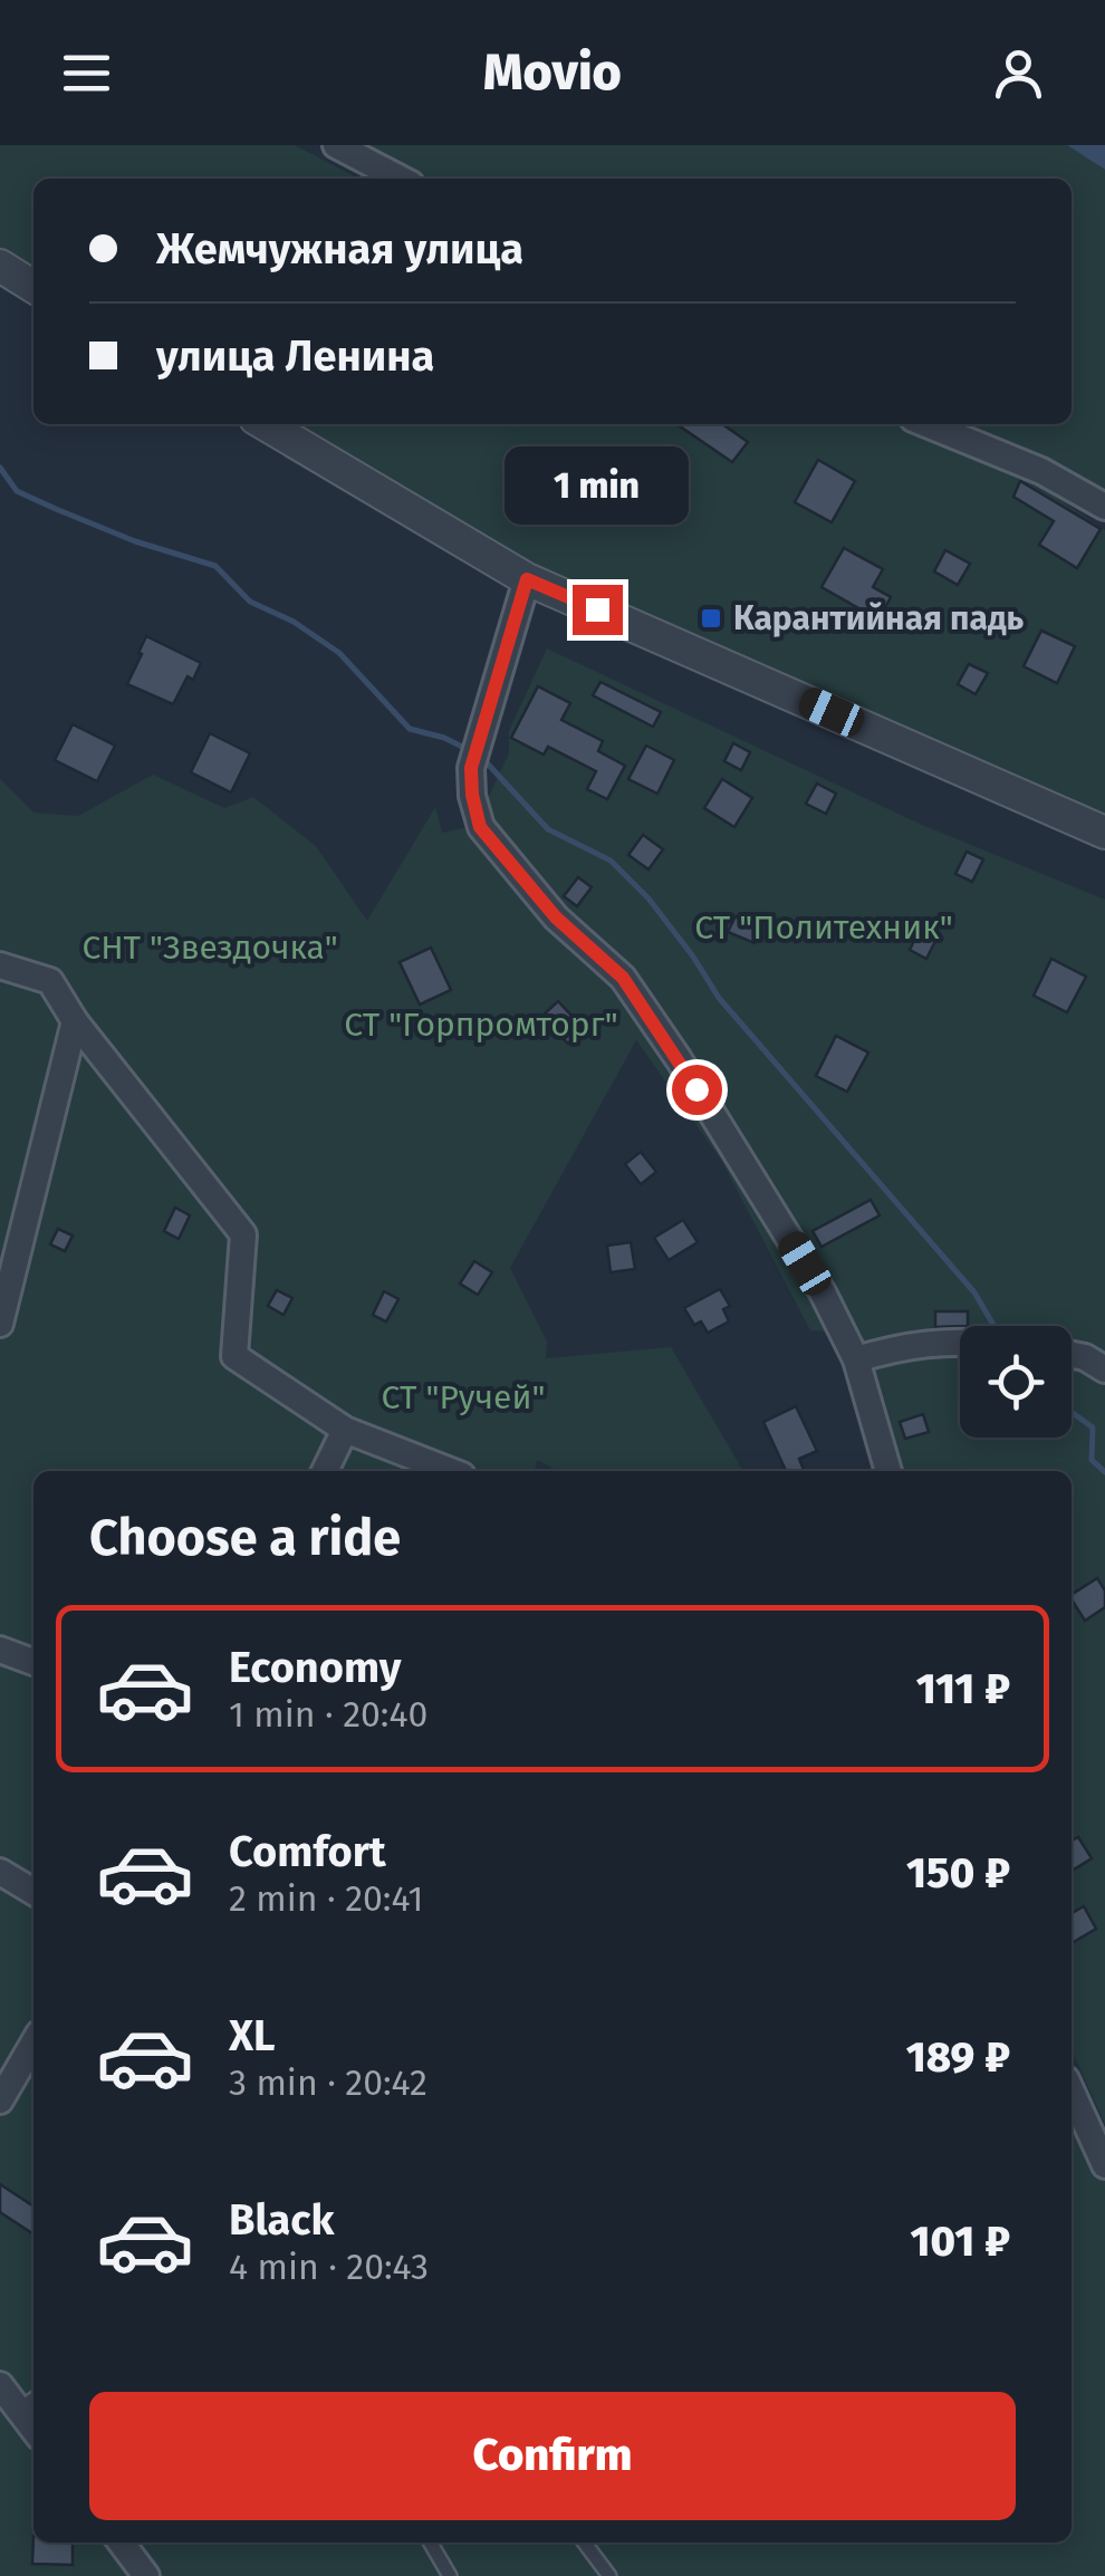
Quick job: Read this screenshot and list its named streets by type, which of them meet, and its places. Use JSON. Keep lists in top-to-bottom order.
{
  "parks": [
    "СТ \"Политехник\"",
    "СНТ \"Звездочка\"",
    "СТ \"Горпромторг\"",
    "СТ \"Ручей\""
  ],
  "places": {
    "transit": ["Карантийная падь"]
  },
  "page": {
    "header": "Movio",
    "banner": ["Жемчужная улица", "улица Ленина"],
    "bubble": "1 min",
    "heading": "Choose a ride",
    "list": [
      {
        "name": "Economy",
        "note": "1 min · 20:40",
        "value": "111 ₽"
      },
      {
        "name": "Comfort",
        "note": "2 min · 20:41",
        "value": "150 ₽"
      },
      {
        "name": "XL",
        "note": "3 min · 20:42",
        "value": "189 ₽"
      },
      {
        "name": "Black",
        "note": "4 min · 20:43",
        "value": "101 ₽"
      }
    ],
    "buttons": "Confirm"
  }
}
